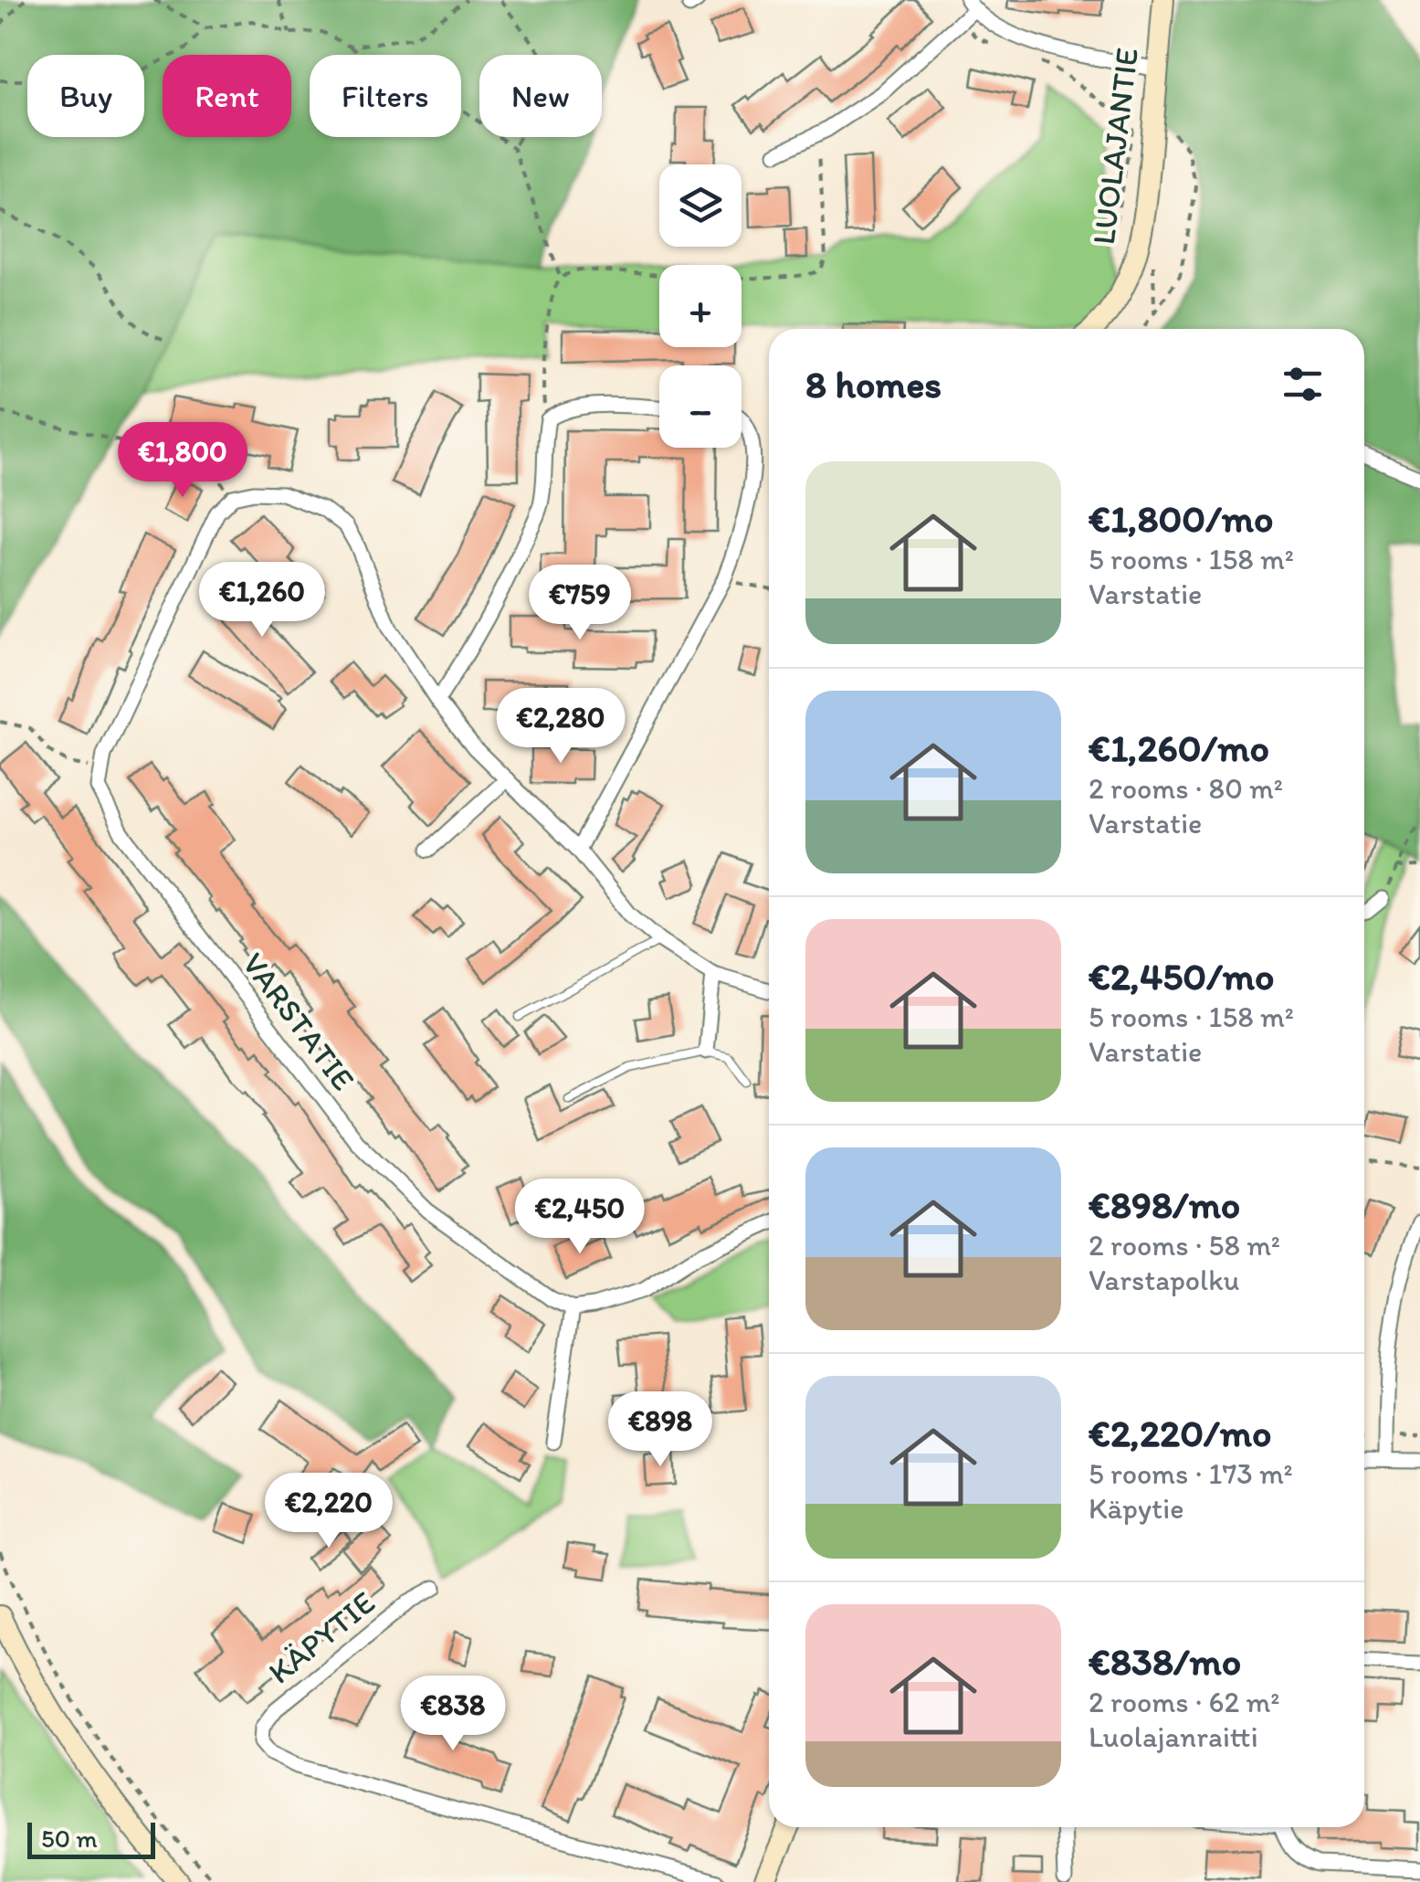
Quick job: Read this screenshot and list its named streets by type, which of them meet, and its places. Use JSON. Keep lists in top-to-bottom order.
{
  "streets": {
    "main road": ["LUOLAJANTIE"],
    "street": ["VARSTATIE", "KÄPYTIE"]
  },
  "scale_bar": "50 m",
  "page": {
    "chip": [
      "Buy",
      "Rent",
      "Filters",
      "New"
    ],
    "map_buttons": ["+", "−"],
    "heading": "8 homes",
    "price": [
      "€1,800",
      "€1,260",
      "€759",
      "€2,280",
      "€2,450",
      "€898",
      "€2,220",
      "€838"
    ],
    "list": [
      {
        "name": "€1,800/mo",
        "note": "5 rooms · 158 m² · Varstatie"
      },
      {
        "name": "€1,260/mo",
        "note": "2 rooms · 80 m² · Varstatie"
      },
      {
        "name": "€2,450/mo",
        "note": "5 rooms · 158 m² · Varstatie"
      },
      {
        "name": "€898/mo",
        "note": "2 rooms · 58 m² · Varstapolku"
      },
      {
        "name": "€2,220/mo",
        "note": "5 rooms · 173 m² · Käpytie"
      },
      {
        "name": "€838/mo",
        "note": "2 rooms · 62 m² · Luolajanraitti"
      }
    ],
    "scale": "50 m"
  }
}
